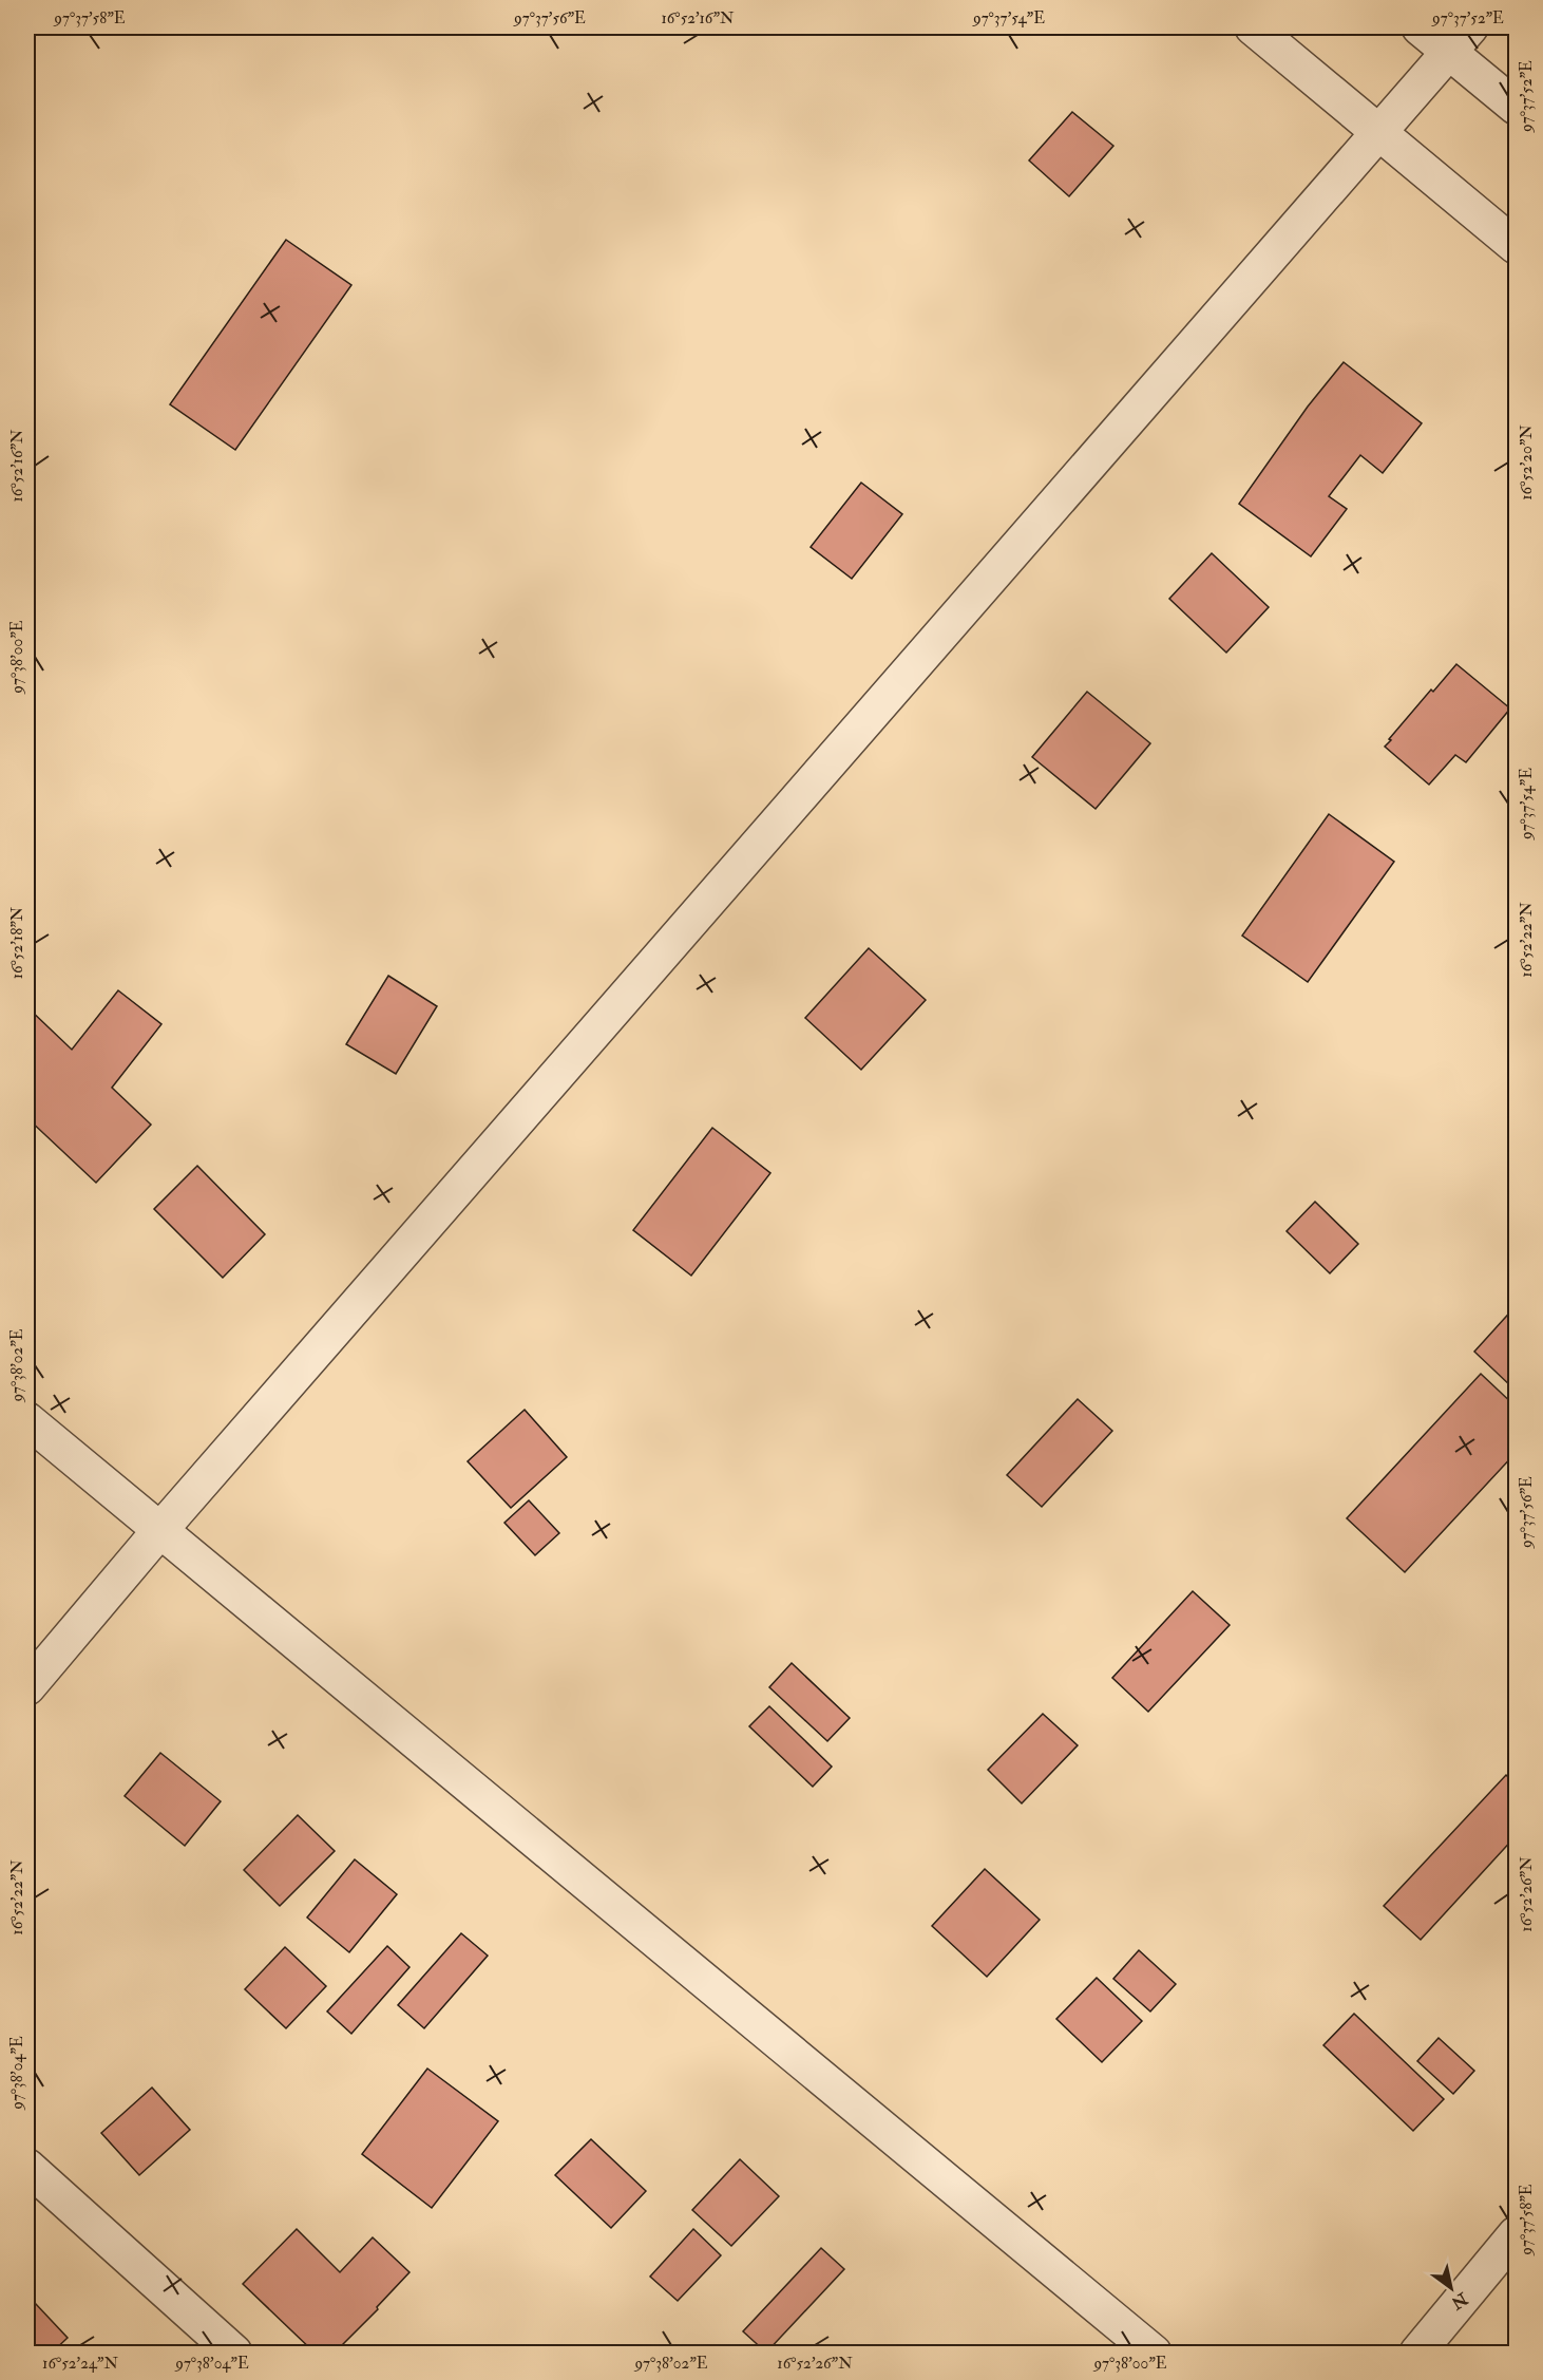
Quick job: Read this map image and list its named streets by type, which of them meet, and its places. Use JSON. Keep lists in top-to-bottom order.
{
  "north": "bottom right",
  "coordinates": [
    "97°37'58\"E",
    "97°37'56\"E",
    "16°52'16\"N",
    "97°37'54\"E",
    "97°37'52\"E",
    "16°52'20\"N",
    "97°38'00\"E",
    "16°52'22\"N",
    "16°52'18\"N",
    "97°38'02\"E",
    "16°52'26\"N",
    "97°38'04\"E",
    "16°52'24\"N"
  ]
}
